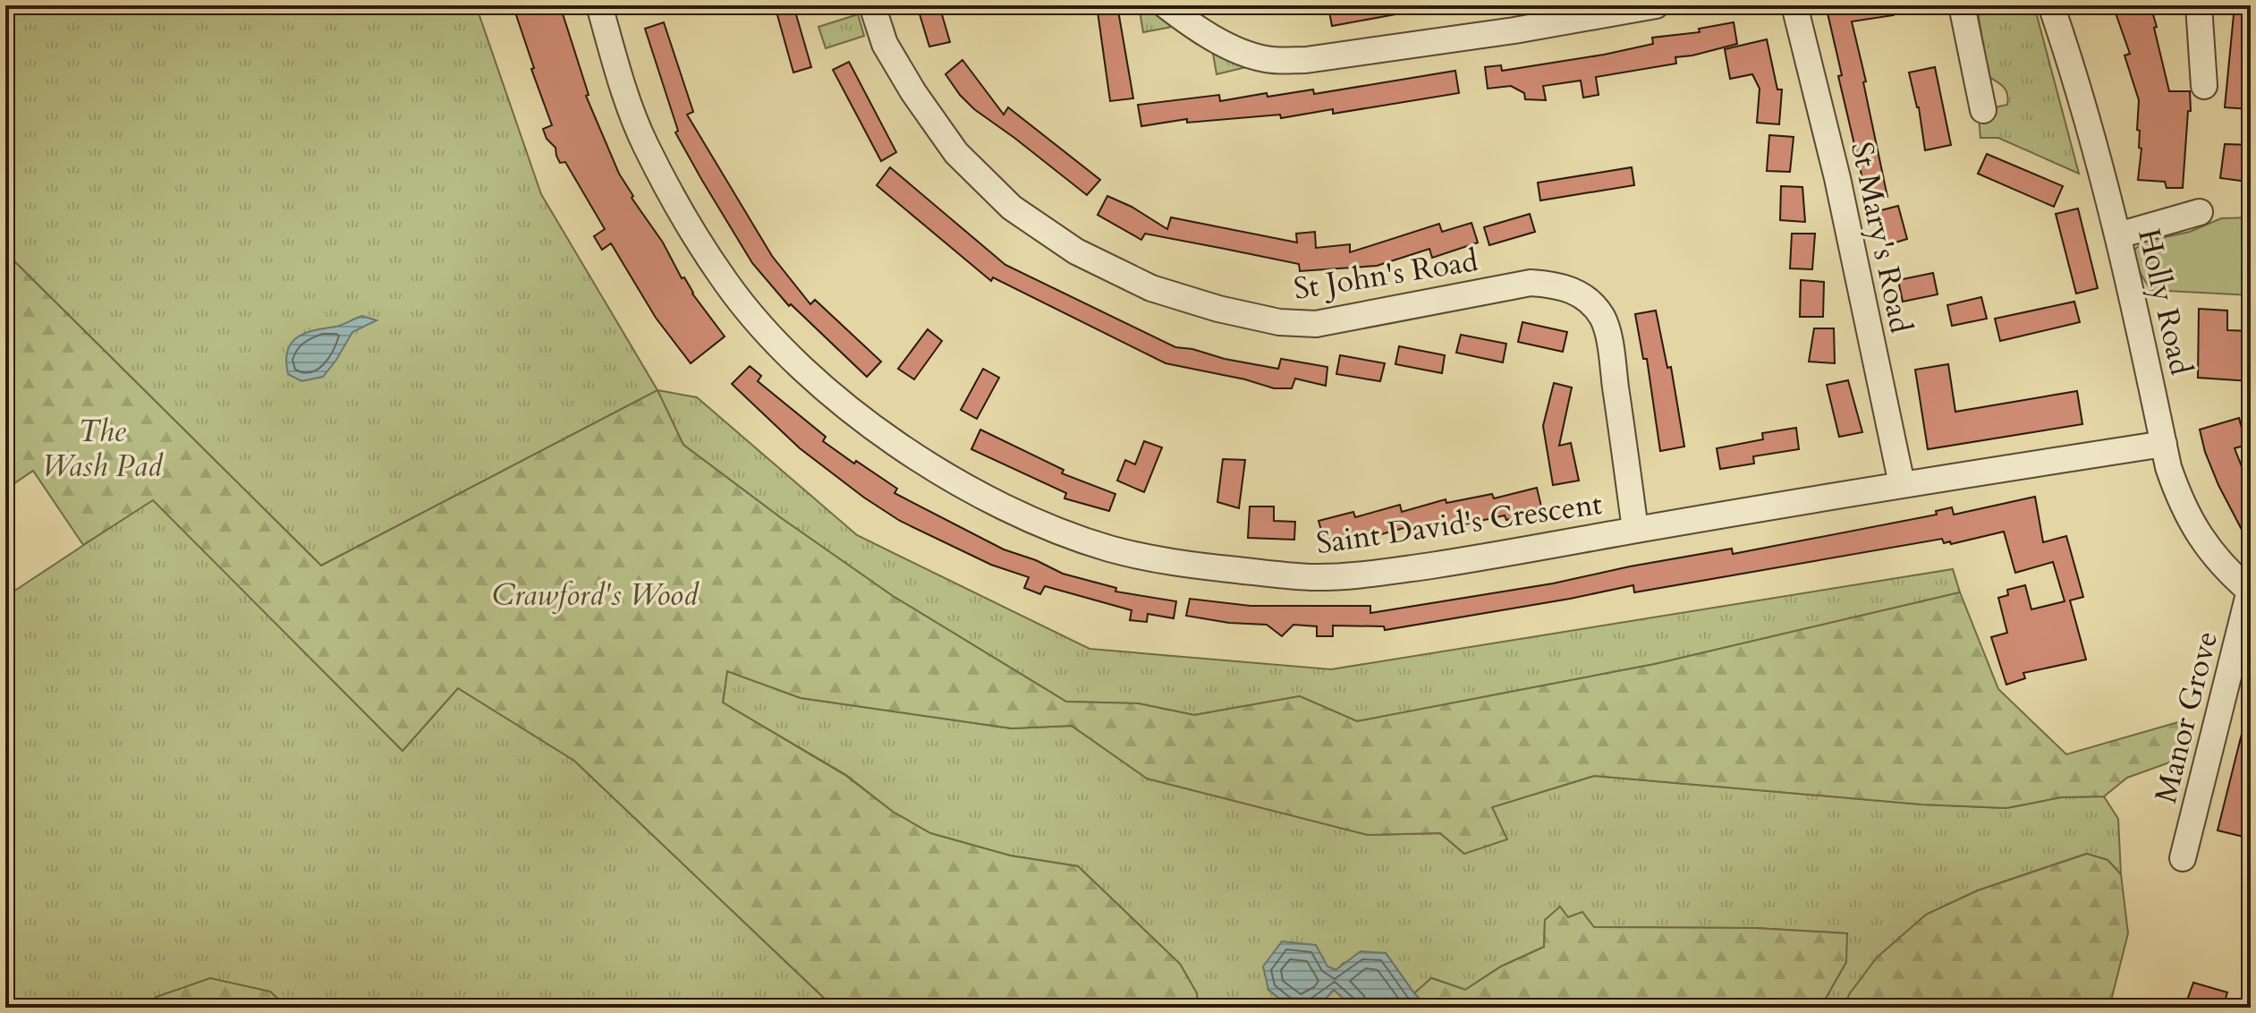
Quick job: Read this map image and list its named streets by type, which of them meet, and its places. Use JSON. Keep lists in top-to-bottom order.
{
  "streets": {
    "street": [
      "St Mary's Road",
      "St John's Road",
      "Holly Road",
      "Saint David's Crescent",
      "Manor Grove"
    ]
  },
  "crossings": [
    ["St Mary's Road", "Saint David's Crescent"],
    ["St John's Road", "Saint David's Crescent"],
    ["Holly Road", "Saint David's Crescent"],
    ["Holly Road", "Manor Grove"]
  ],
  "parks": ["The Wash Pad", "Crawford's Wood"]
}
